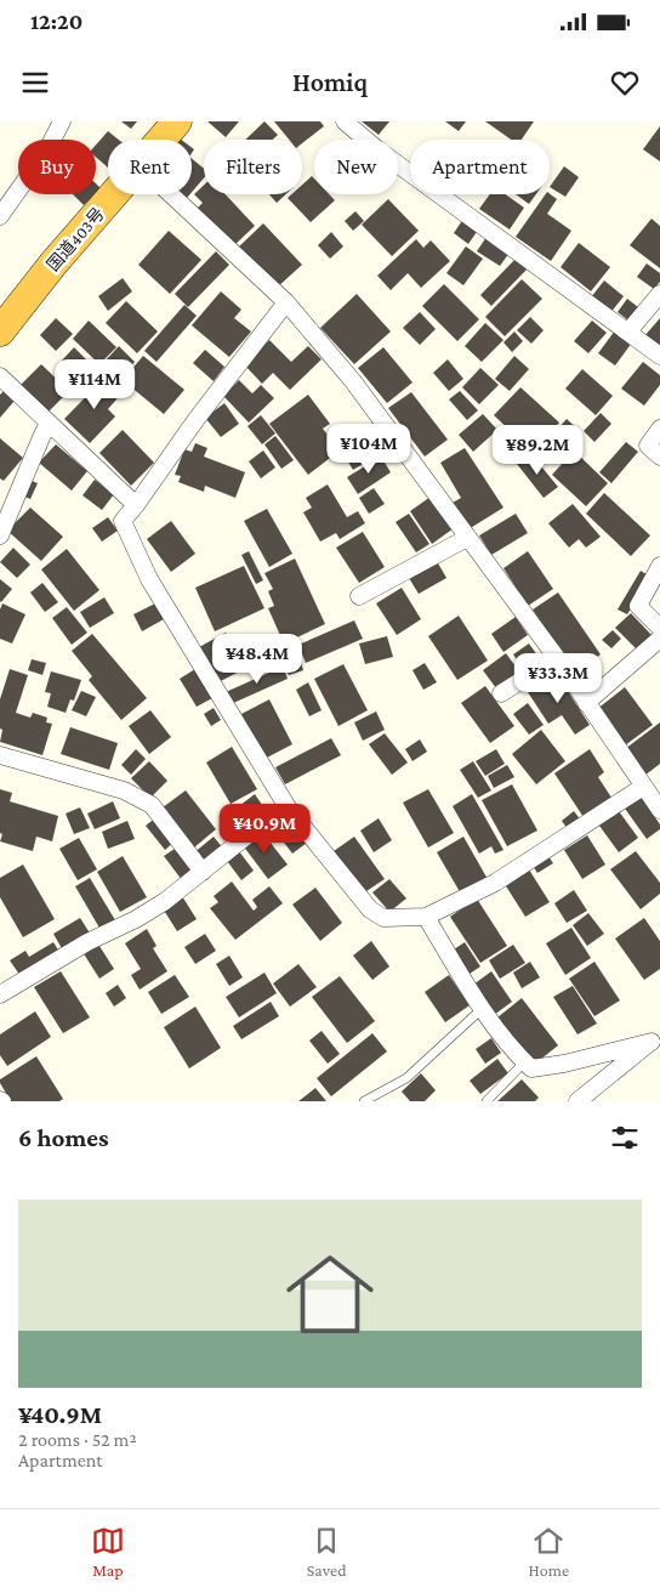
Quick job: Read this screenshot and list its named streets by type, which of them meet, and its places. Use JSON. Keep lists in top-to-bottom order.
{
  "streets": {
    "highway": ["国道403号"]
  },
  "page": {
    "status": "12:20",
    "header": "Homiq",
    "chip": [
      "Buy",
      "Rent",
      "Filters",
      "New",
      "Apartment"
    ],
    "price": [
      "¥114M",
      "¥104M",
      "¥89.2M",
      "¥48.4M",
      "¥33.3M",
      "¥40.9M"
    ],
    "heading": "6 homes",
    "list": [
      {
        "name": "¥40.9M",
        "note": "2 rooms · 52 m² · Apartment"
      }
    ],
    "tabs": ["Map", "Saved", "Home"]
  }
}
